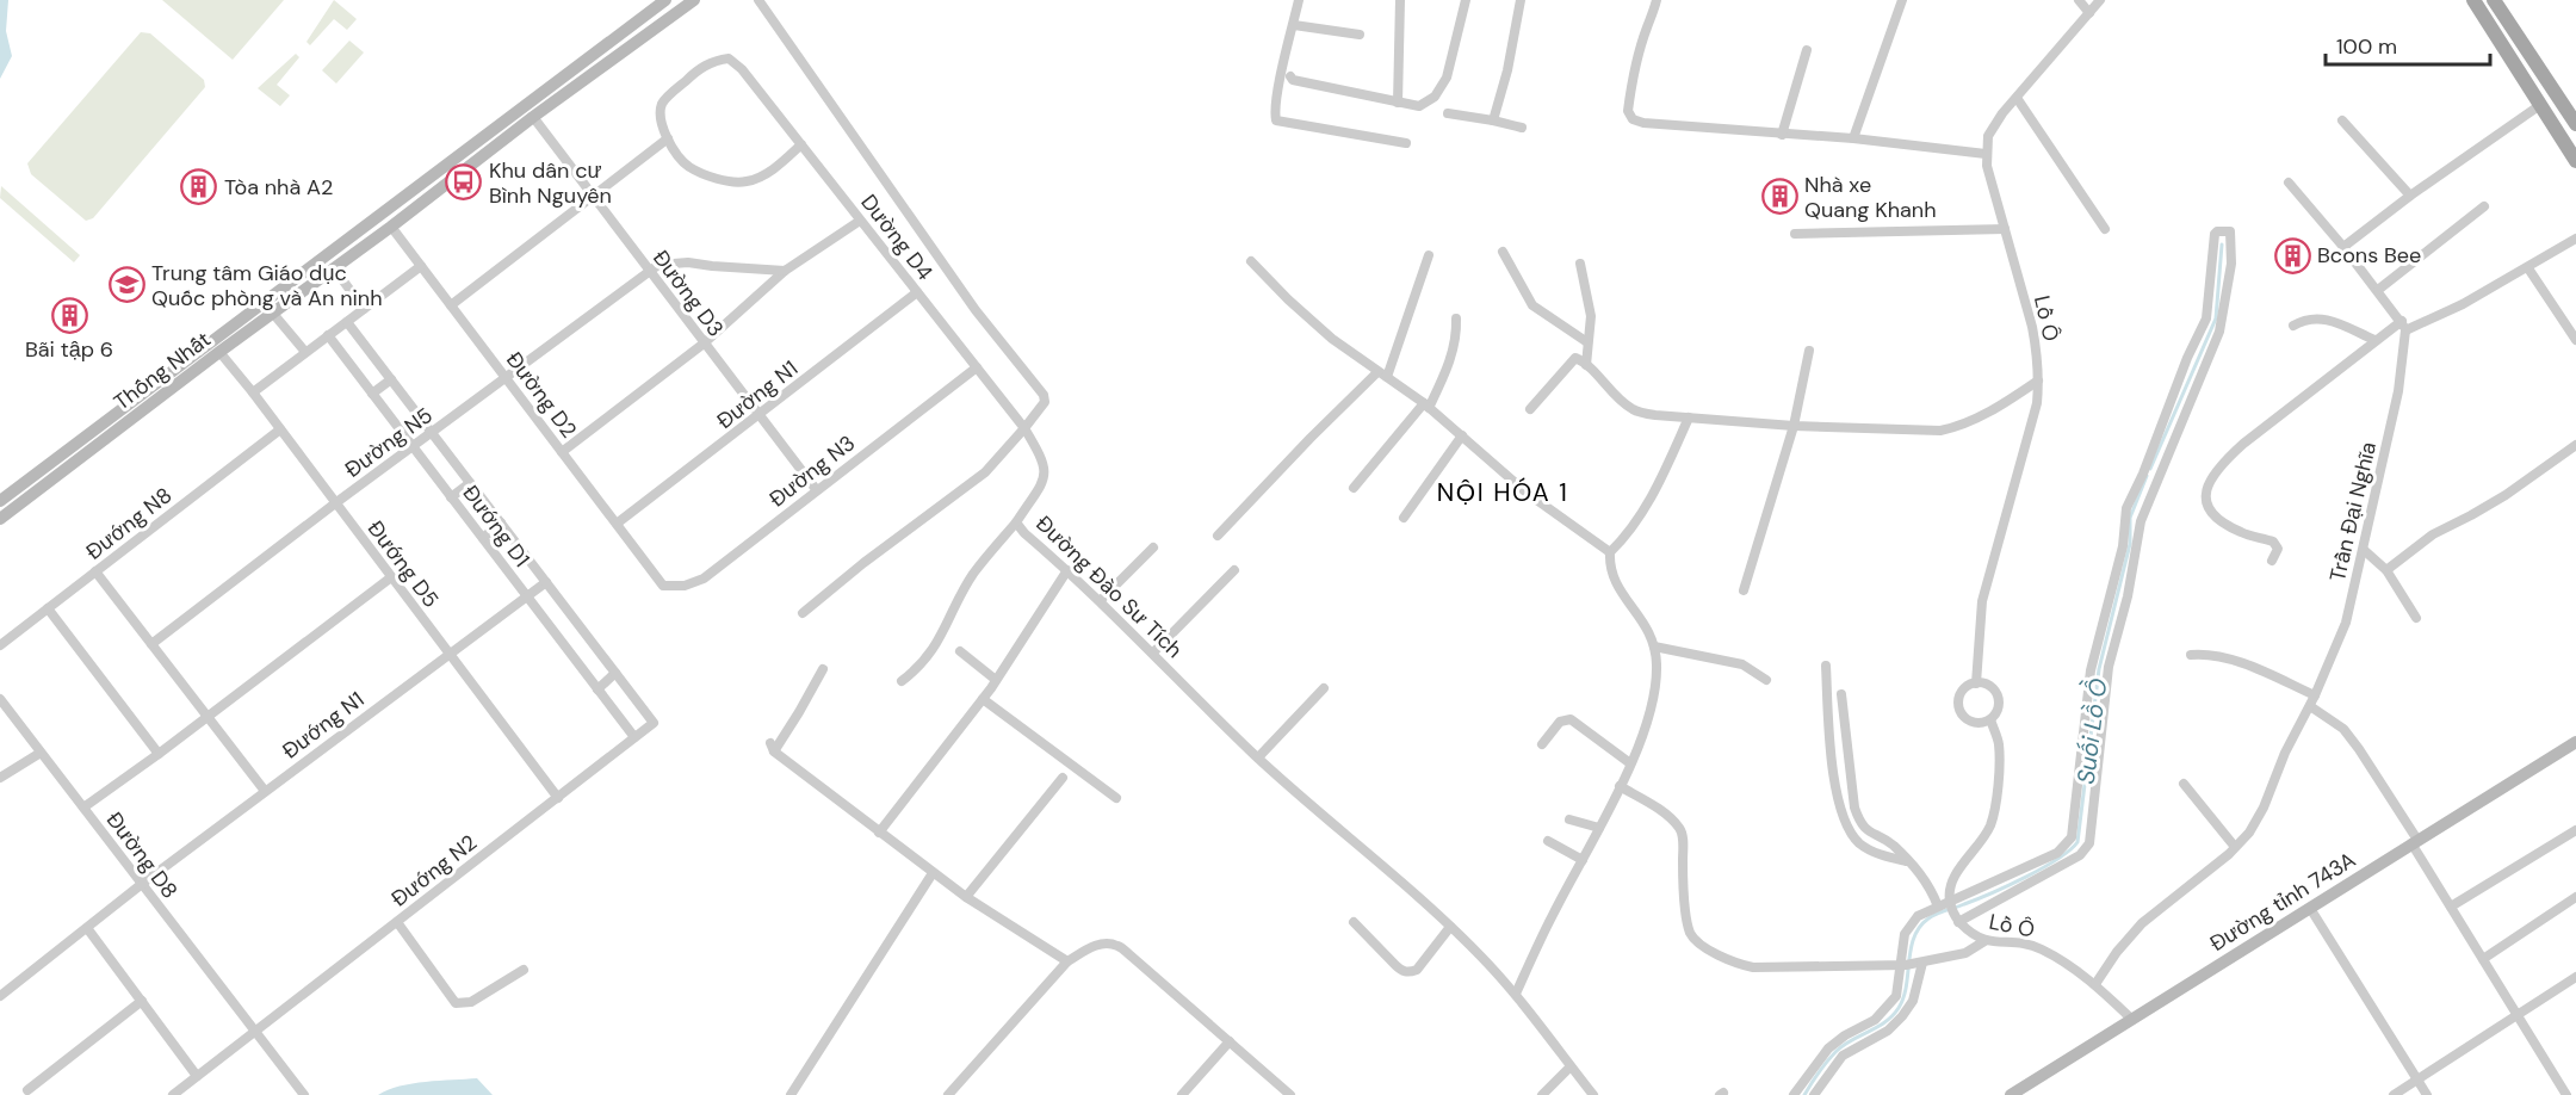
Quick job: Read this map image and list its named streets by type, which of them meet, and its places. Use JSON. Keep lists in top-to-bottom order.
{
  "streets": {
    "main road": ["Thống Nhất", "Đường tỉnh 743A"],
    "street": [
      "Dường D4",
      "Đường D3",
      "Lồ Ô",
      "Đường D2",
      "Đường N1",
      "Đường N5",
      "Đường N3",
      "Trần Đại Nghĩa",
      "Đướng N8",
      "Đướng D1",
      "Đướng D5",
      "Đường Đào Sư Tích",
      "Đướng N1",
      "Đường D8",
      "Đướng N2"
    ]
  },
  "crossings": [
    ["Dường D4", "Đường N1"],
    ["Dường D4", "Đường N3"],
    ["Dường D4", "Đường Đào Sư Tích"],
    ["Đường D3", "Thống Nhất"],
    ["Đường D3", "Đường N1"],
    ["Đường D3", "Đường N5"],
    ["Đường D3", "Đường N3"],
    ["Lồ Ô", "Trần Đại Nghĩa"],
    ["Lồ Ô", "Đường tỉnh 743A"],
    ["Thống Nhất", "Đường D2"],
    ["Thống Nhất", "Đướng D5"],
    ["Đường D2", "Đường N1"],
    ["Đường D2", "Đường N5"],
    ["Đường D2", "Đường N3"],
    ["Đường N5", "Đướng D1"],
    ["Đường N5", "Đướng D5"],
    ["Đướng N8", "Đướng D5"],
    ["Đướng D1", "Đướng N1"],
    ["Đướng D1", "Đướng N2"],
    ["Đướng D5", "Đướng N1"],
    ["Đướng D5", "Đướng N2"],
    ["Đướng N1", "Đường D8"],
    ["Đường D8", "Đướng N2"]
  ],
  "districts": ["NỘI HÓA 1"],
  "water": ["Suối Lồ Ồ"],
  "places": {
    "bus stop": ["Khu dân cư Bình Nguyên"],
    "building": [
      "Tòa nhà A2",
      "Nhà xe Quang Khanh",
      "Bcons Bee",
      "Bãi tập 6"
    ],
    "school or university": ["Trung tâm Giáo dục Quốc phòng và An ninh"]
  },
  "scale_bar": "100 m"
}
